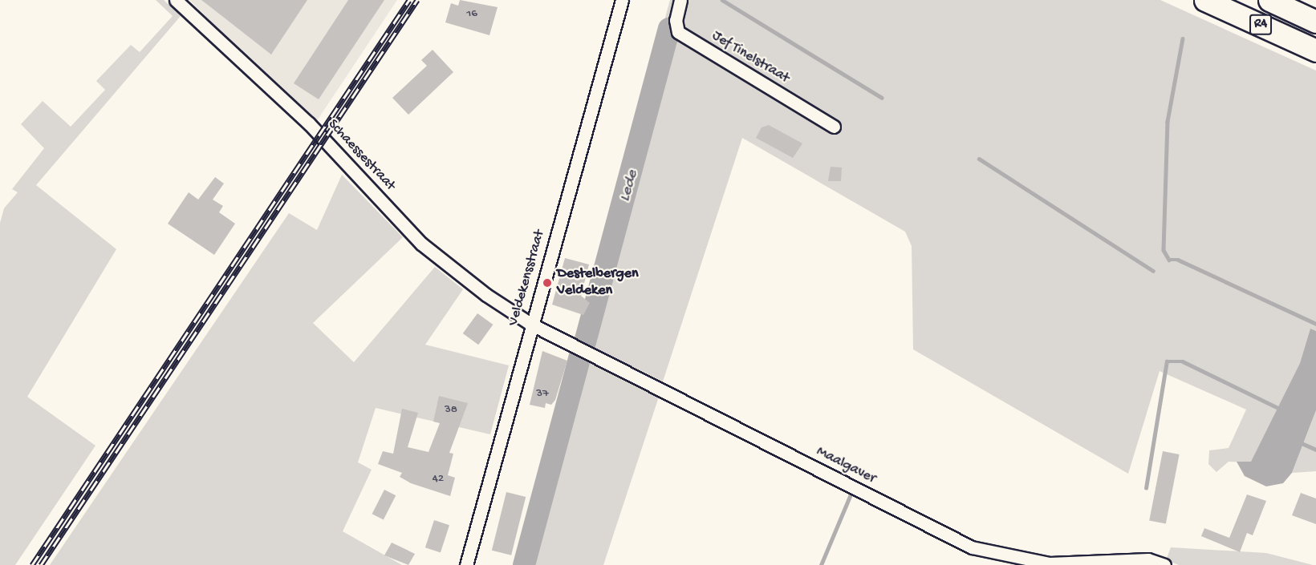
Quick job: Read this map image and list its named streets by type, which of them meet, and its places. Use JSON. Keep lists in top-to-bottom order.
{
  "streets": {
    "highway": ["R4"],
    "street": [
      "Jef Tinelstraat",
      "Schaessestraat",
      "Veldekensstraat",
      "Maalgaver"
    ]
  },
  "crossings": [
    ["Schaessestraat", "Veldekensstraat"],
    ["Schaessestraat", "Maalgaver"],
    ["Veldekensstraat", "Maalgaver"]
  ],
  "water": ["Lede"],
  "places": ["Destelbergen Veldeken"],
  "house_numbers": [
    "16",
    "37",
    "38",
    "42"
  ]
}
